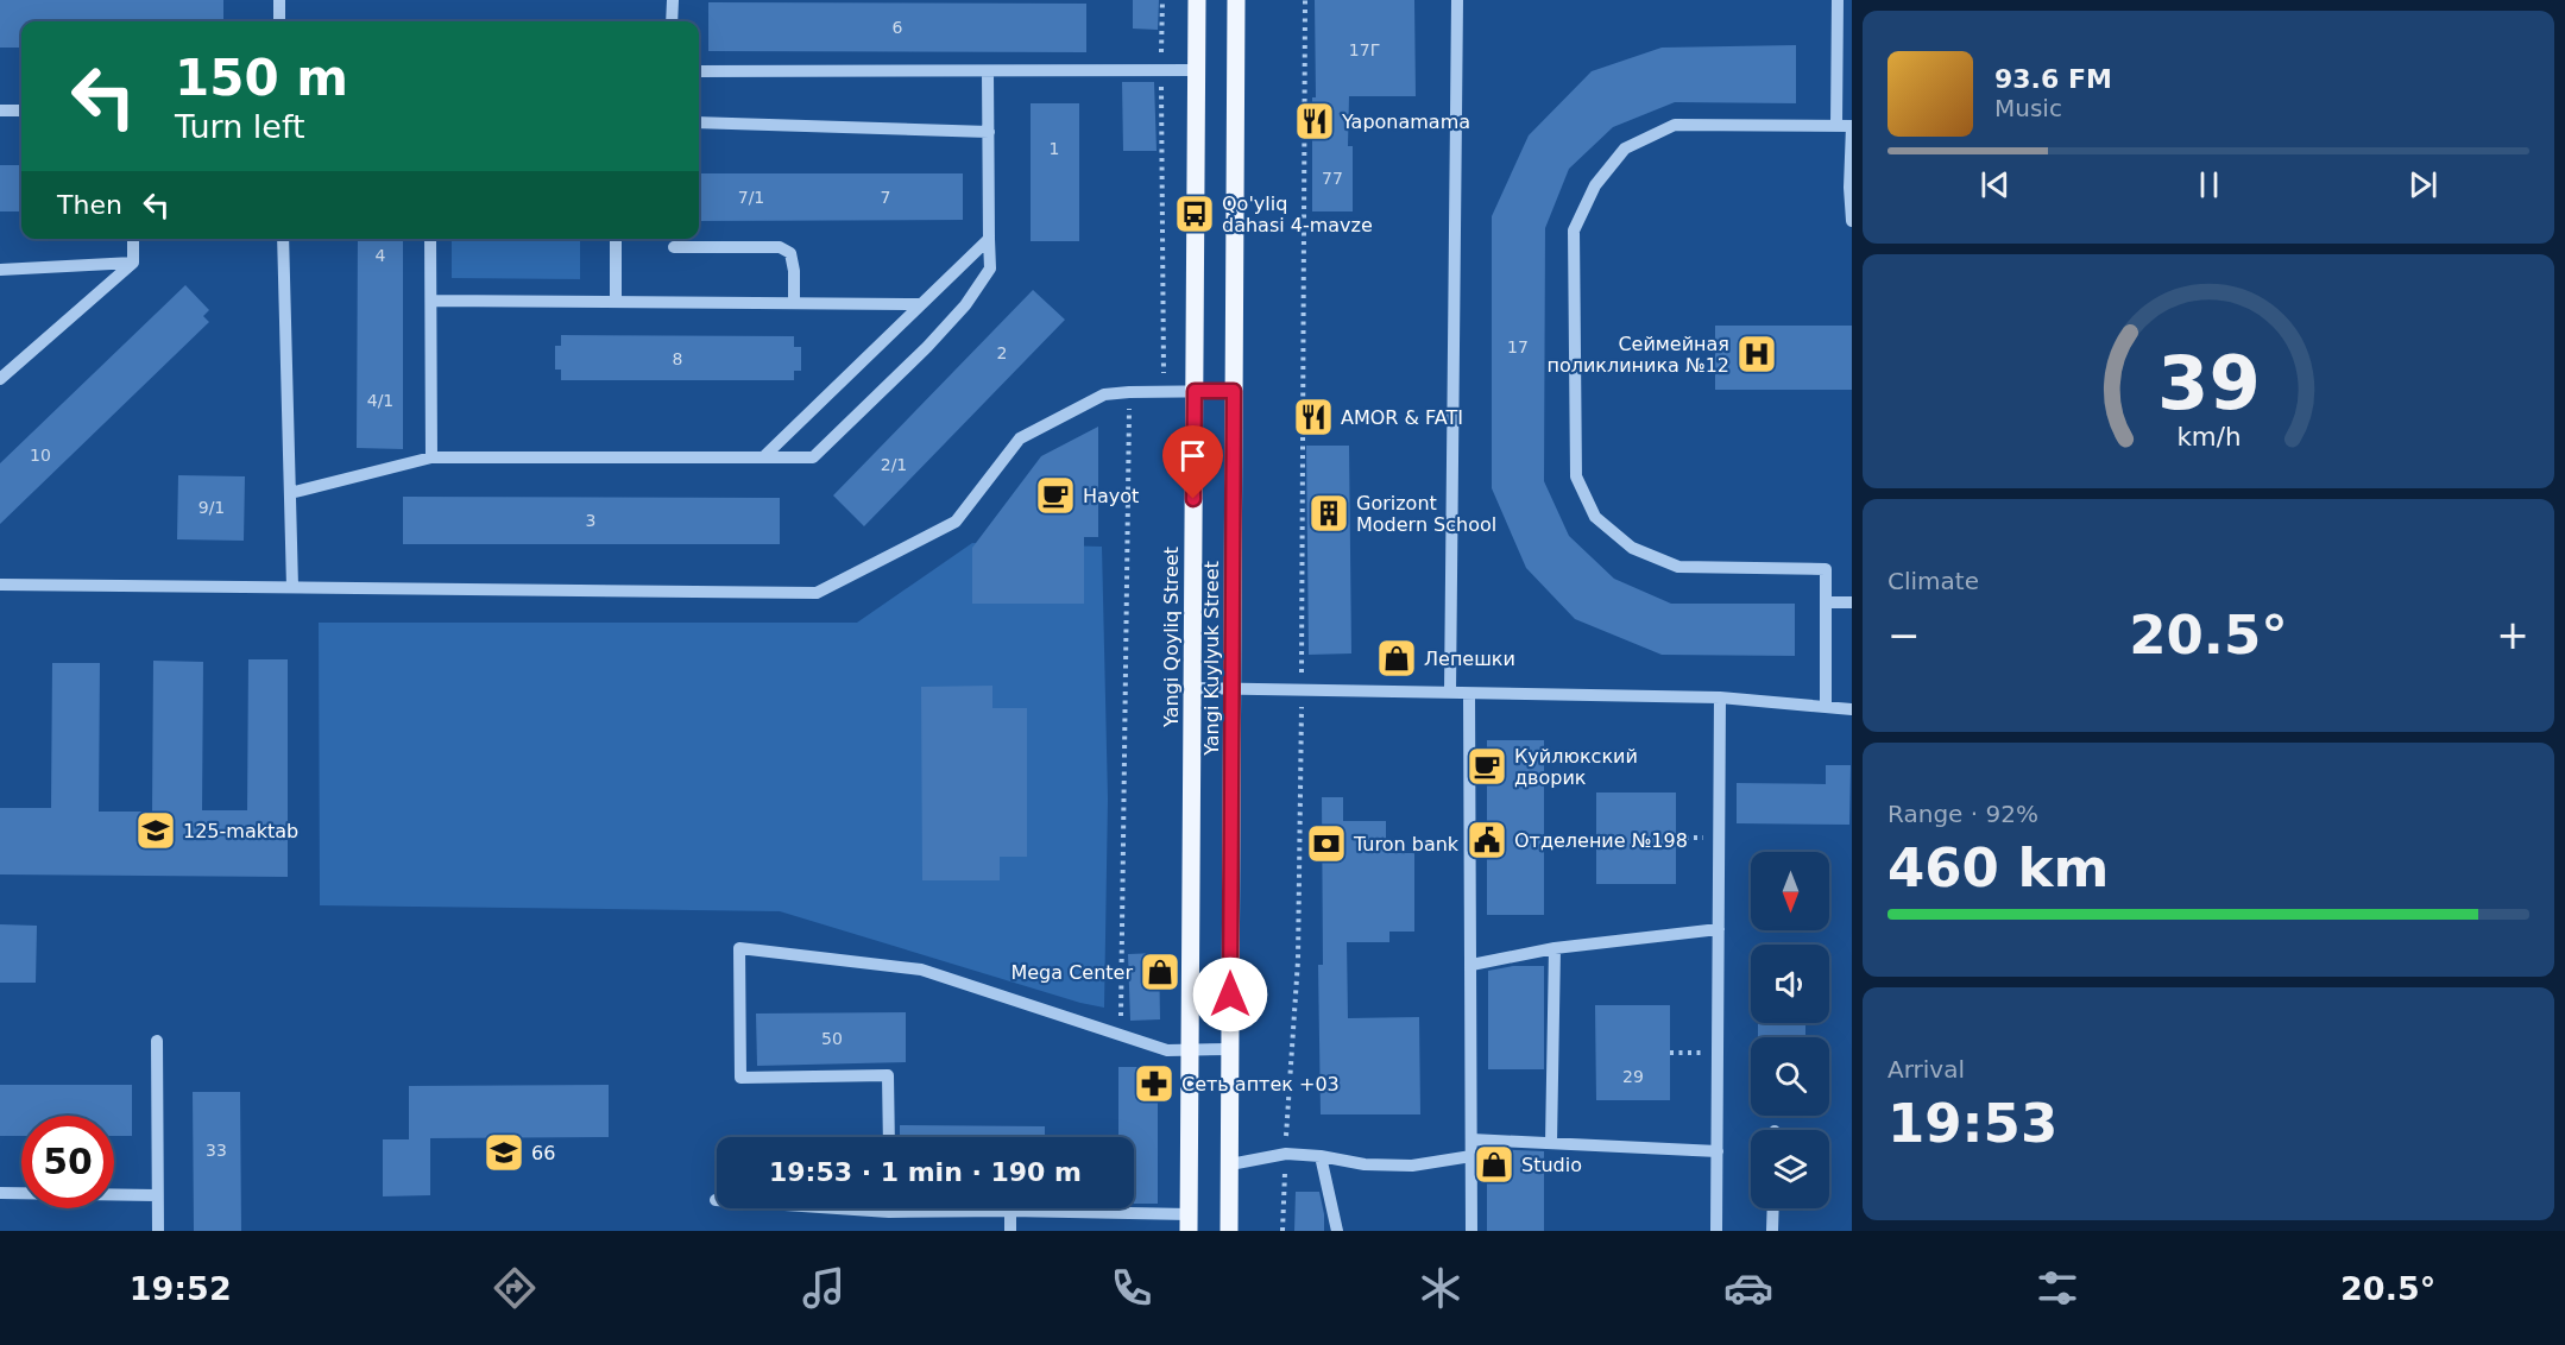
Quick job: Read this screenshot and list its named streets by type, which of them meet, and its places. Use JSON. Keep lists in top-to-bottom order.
{
  "streets": {
    "main road": ["Yangi Qoyliq Street", "Yangi Kuylyuk Street"]
  },
  "places": {
    "restaurant": ["Yaponamama", "AMOR & FATI"],
    "bus stop": ["Qo'yliq dahasi 4-mavze"],
    "hospital": ["Сеймейная поликлиника №12"],
    "cafe": ["Hayot", "Куйлюкский дворик"],
    "building": ["Gorizont Modern School"],
    "shop": ["Лепешки", "Mega Center", "Studio"],
    "school or university": ["125-maktab", "66"],
    "public building": ["Отделение №198"],
    "bank": ["Turon bank"],
    "pharmacy": ["Сеть аптек +03"]
  },
  "house_numbers": [
    "6",
    "17Г",
    "1",
    "77",
    "7/1",
    "7",
    "4",
    "17",
    "2",
    "8",
    "4/1",
    "10",
    "2/1",
    "9/1",
    "3",
    "50",
    "29",
    "33"
  ],
  "north": "bottom",
  "page": {
    "turn": ["150 m", "Turn left"],
    "song": ["93.6 FM", "Music"],
    "then": "Then",
    "tile": [
      "Climate",
      ["Range · 92%", "460 km"],
      ["Arrival", "19:53"]
    ],
    "heat": ["−", "20.5°", "+"],
    "limit": "50",
    "trip": "19:53 · 1 min · 190 m",
    "tabs": ["19:52", "20.5°"],
    "gauge": ["39", "km/h"]
  }
}
